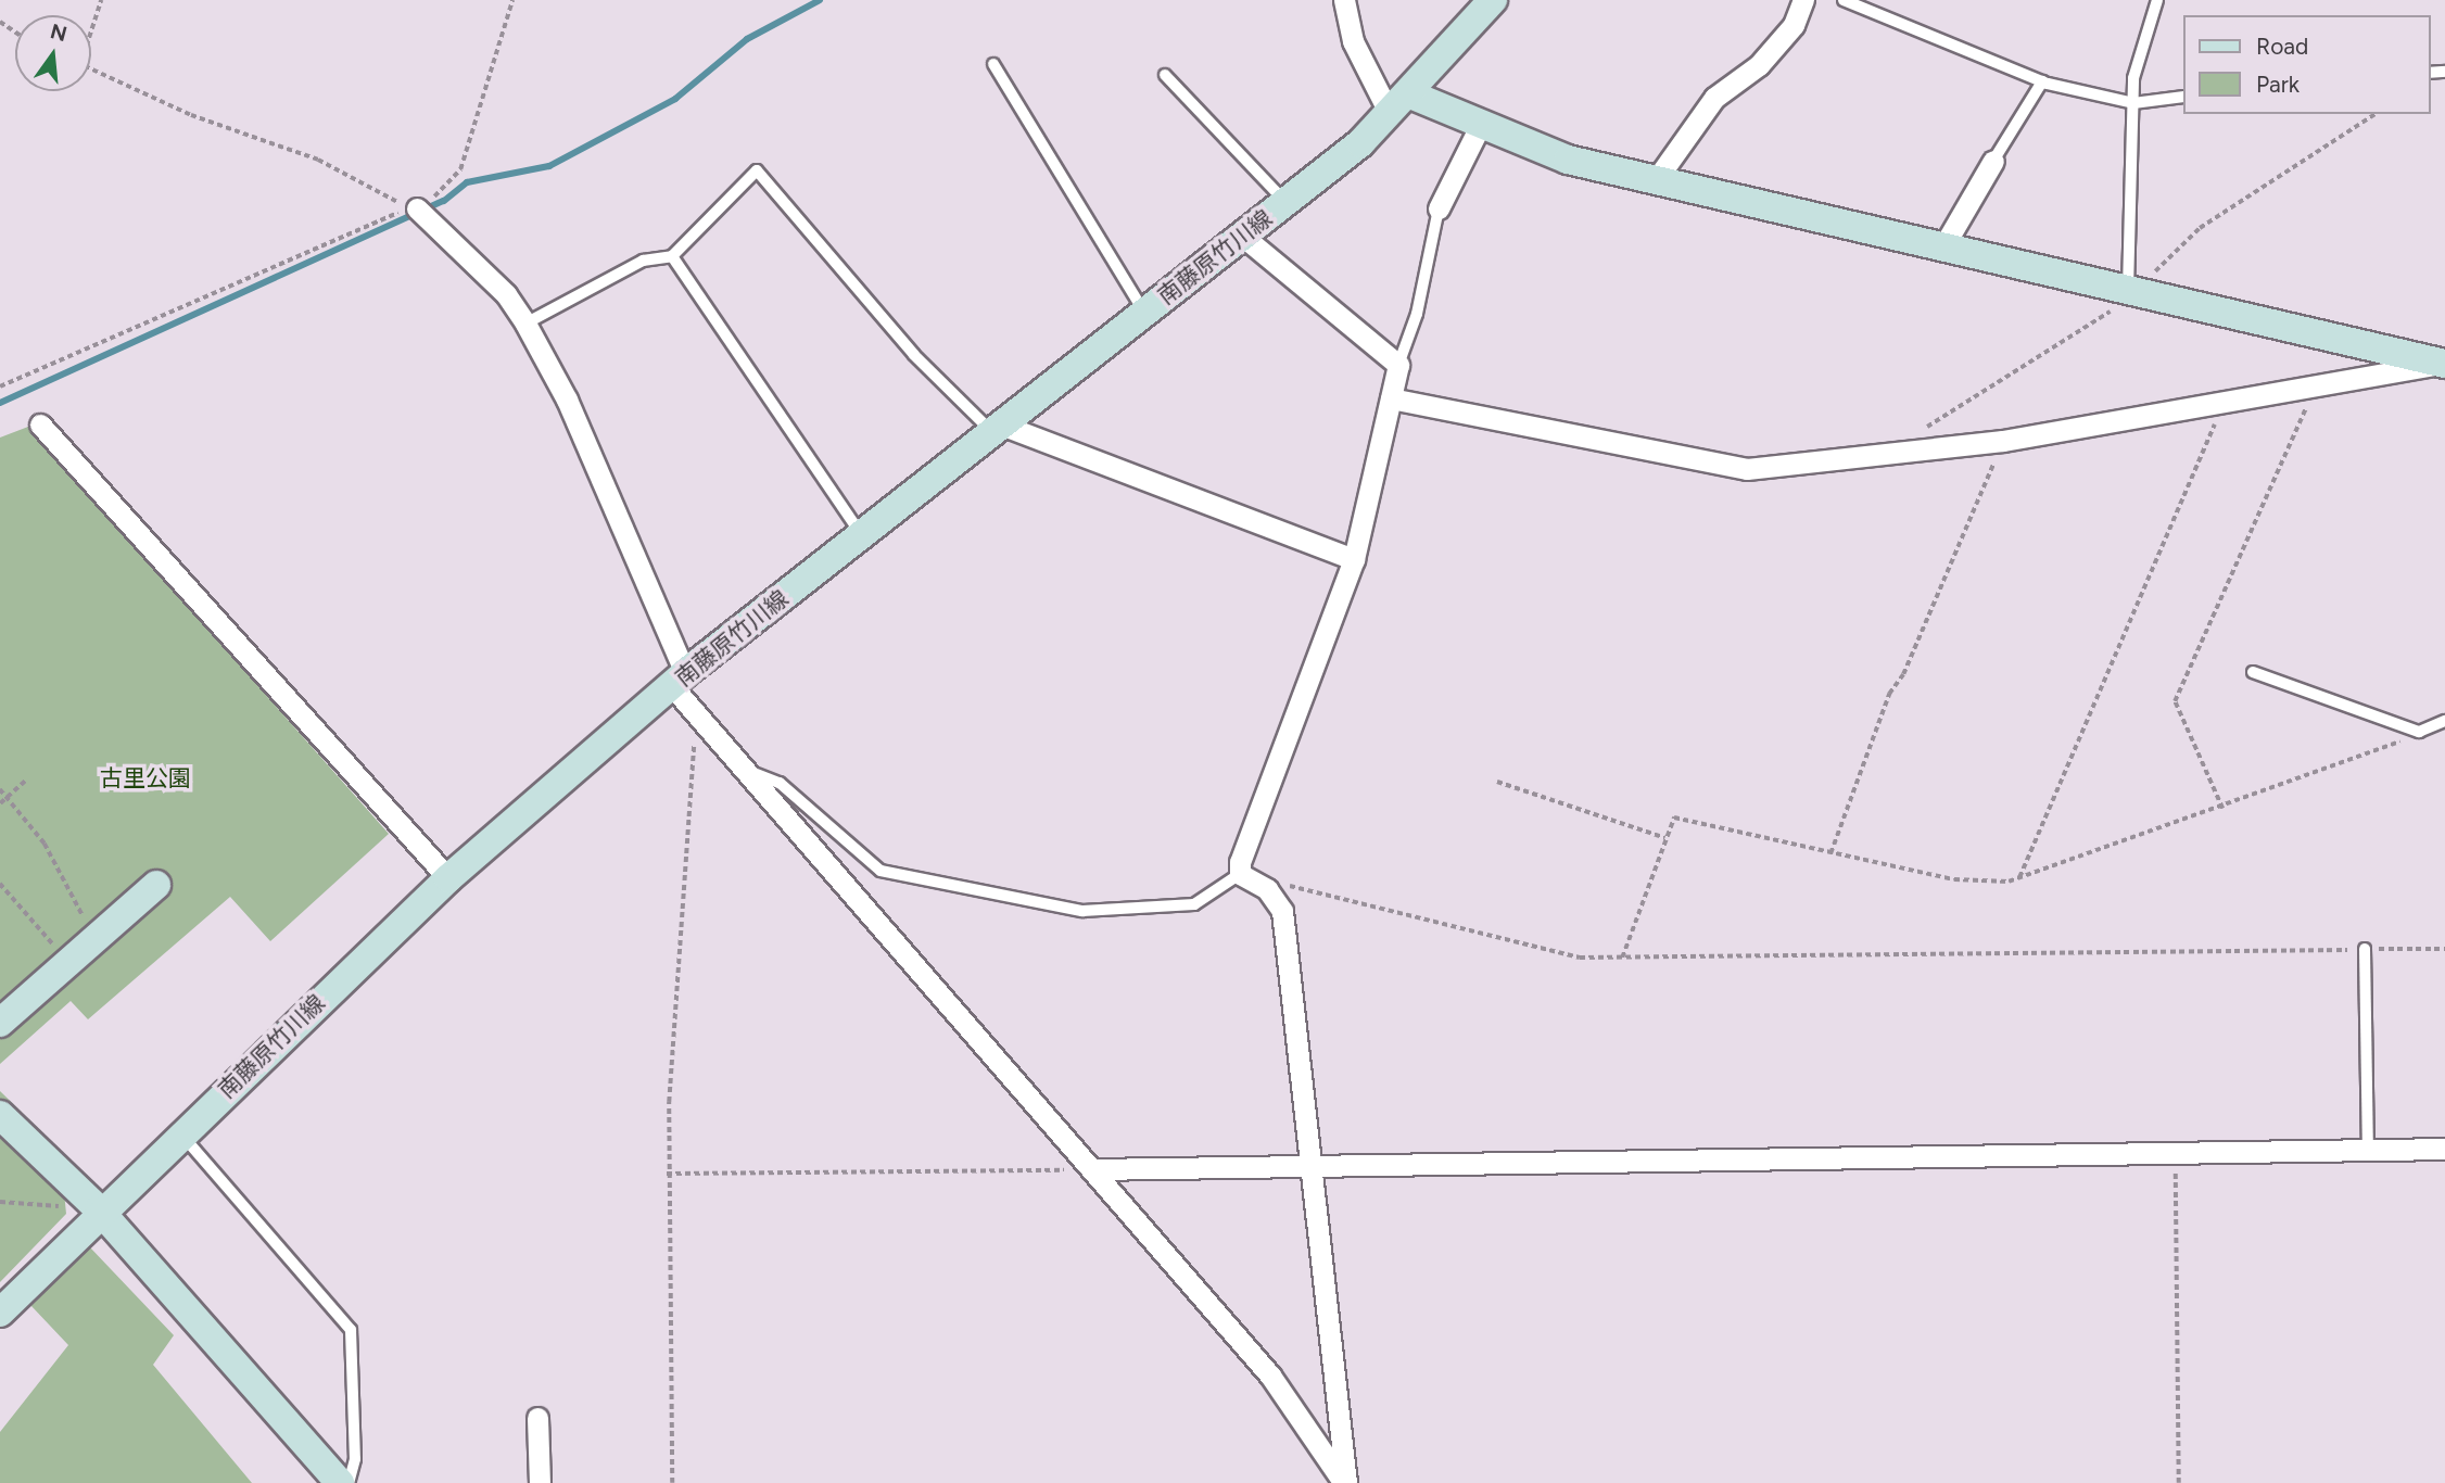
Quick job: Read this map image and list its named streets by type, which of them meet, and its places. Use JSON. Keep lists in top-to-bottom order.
{
  "streets": {
    "main road": ["南藤原竹川線"]
  },
  "parks": ["古里公園"],
  "legend": ["Road", "Park"],
  "north": "top"
}
